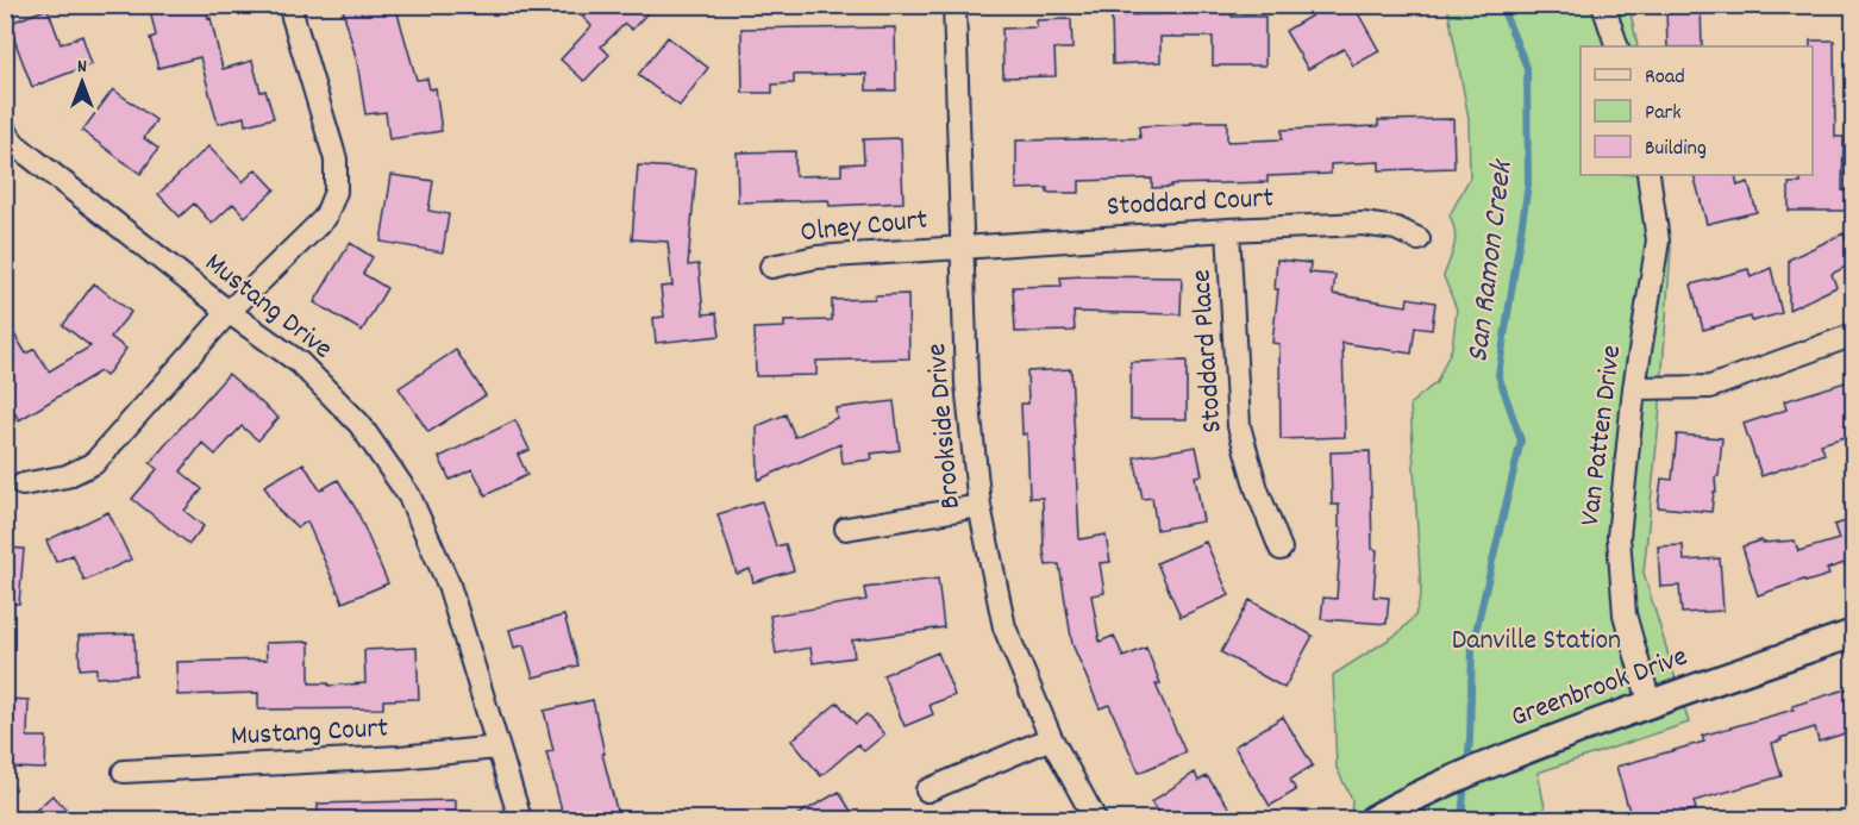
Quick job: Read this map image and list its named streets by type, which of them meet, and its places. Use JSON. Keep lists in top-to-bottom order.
{
  "streets": {
    "street": [
      "Stoddard Court",
      "Olney Court",
      "Mustang Drive",
      "Stoddard Place",
      "Brookside Drive",
      "Van Patten Drive",
      "Greenbrook Drive",
      "Mustang Court"
    ]
  },
  "crossings": [
    ["Stoddard Court", "Olney Court"],
    ["Stoddard Court", "Stoddard Place"],
    ["Stoddard Court", "Brookside Drive"],
    ["Olney Court", "Brookside Drive"],
    ["Mustang Drive", "Mustang Court"],
    ["Van Patten Drive", "Greenbrook Drive"]
  ],
  "water": ["San Ramon Creek"],
  "parks": ["Danville Station"],
  "legend": ["Road", "Park", "Building"],
  "north": "top"
}
